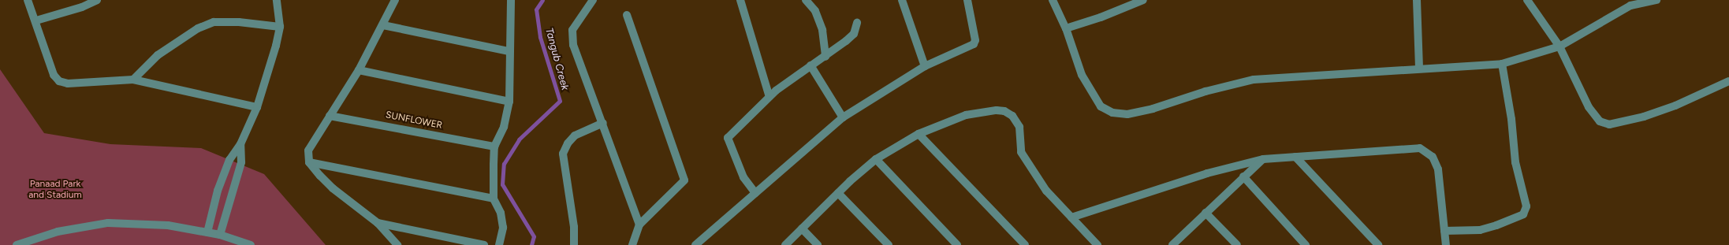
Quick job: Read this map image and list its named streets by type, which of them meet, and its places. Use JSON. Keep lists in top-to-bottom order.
{
  "streets": {
    "street": ["SUNFLOWER"]
  },
  "water": ["Tangub Creek"],
  "parks": ["Panaad Park and Stadium"]
}
